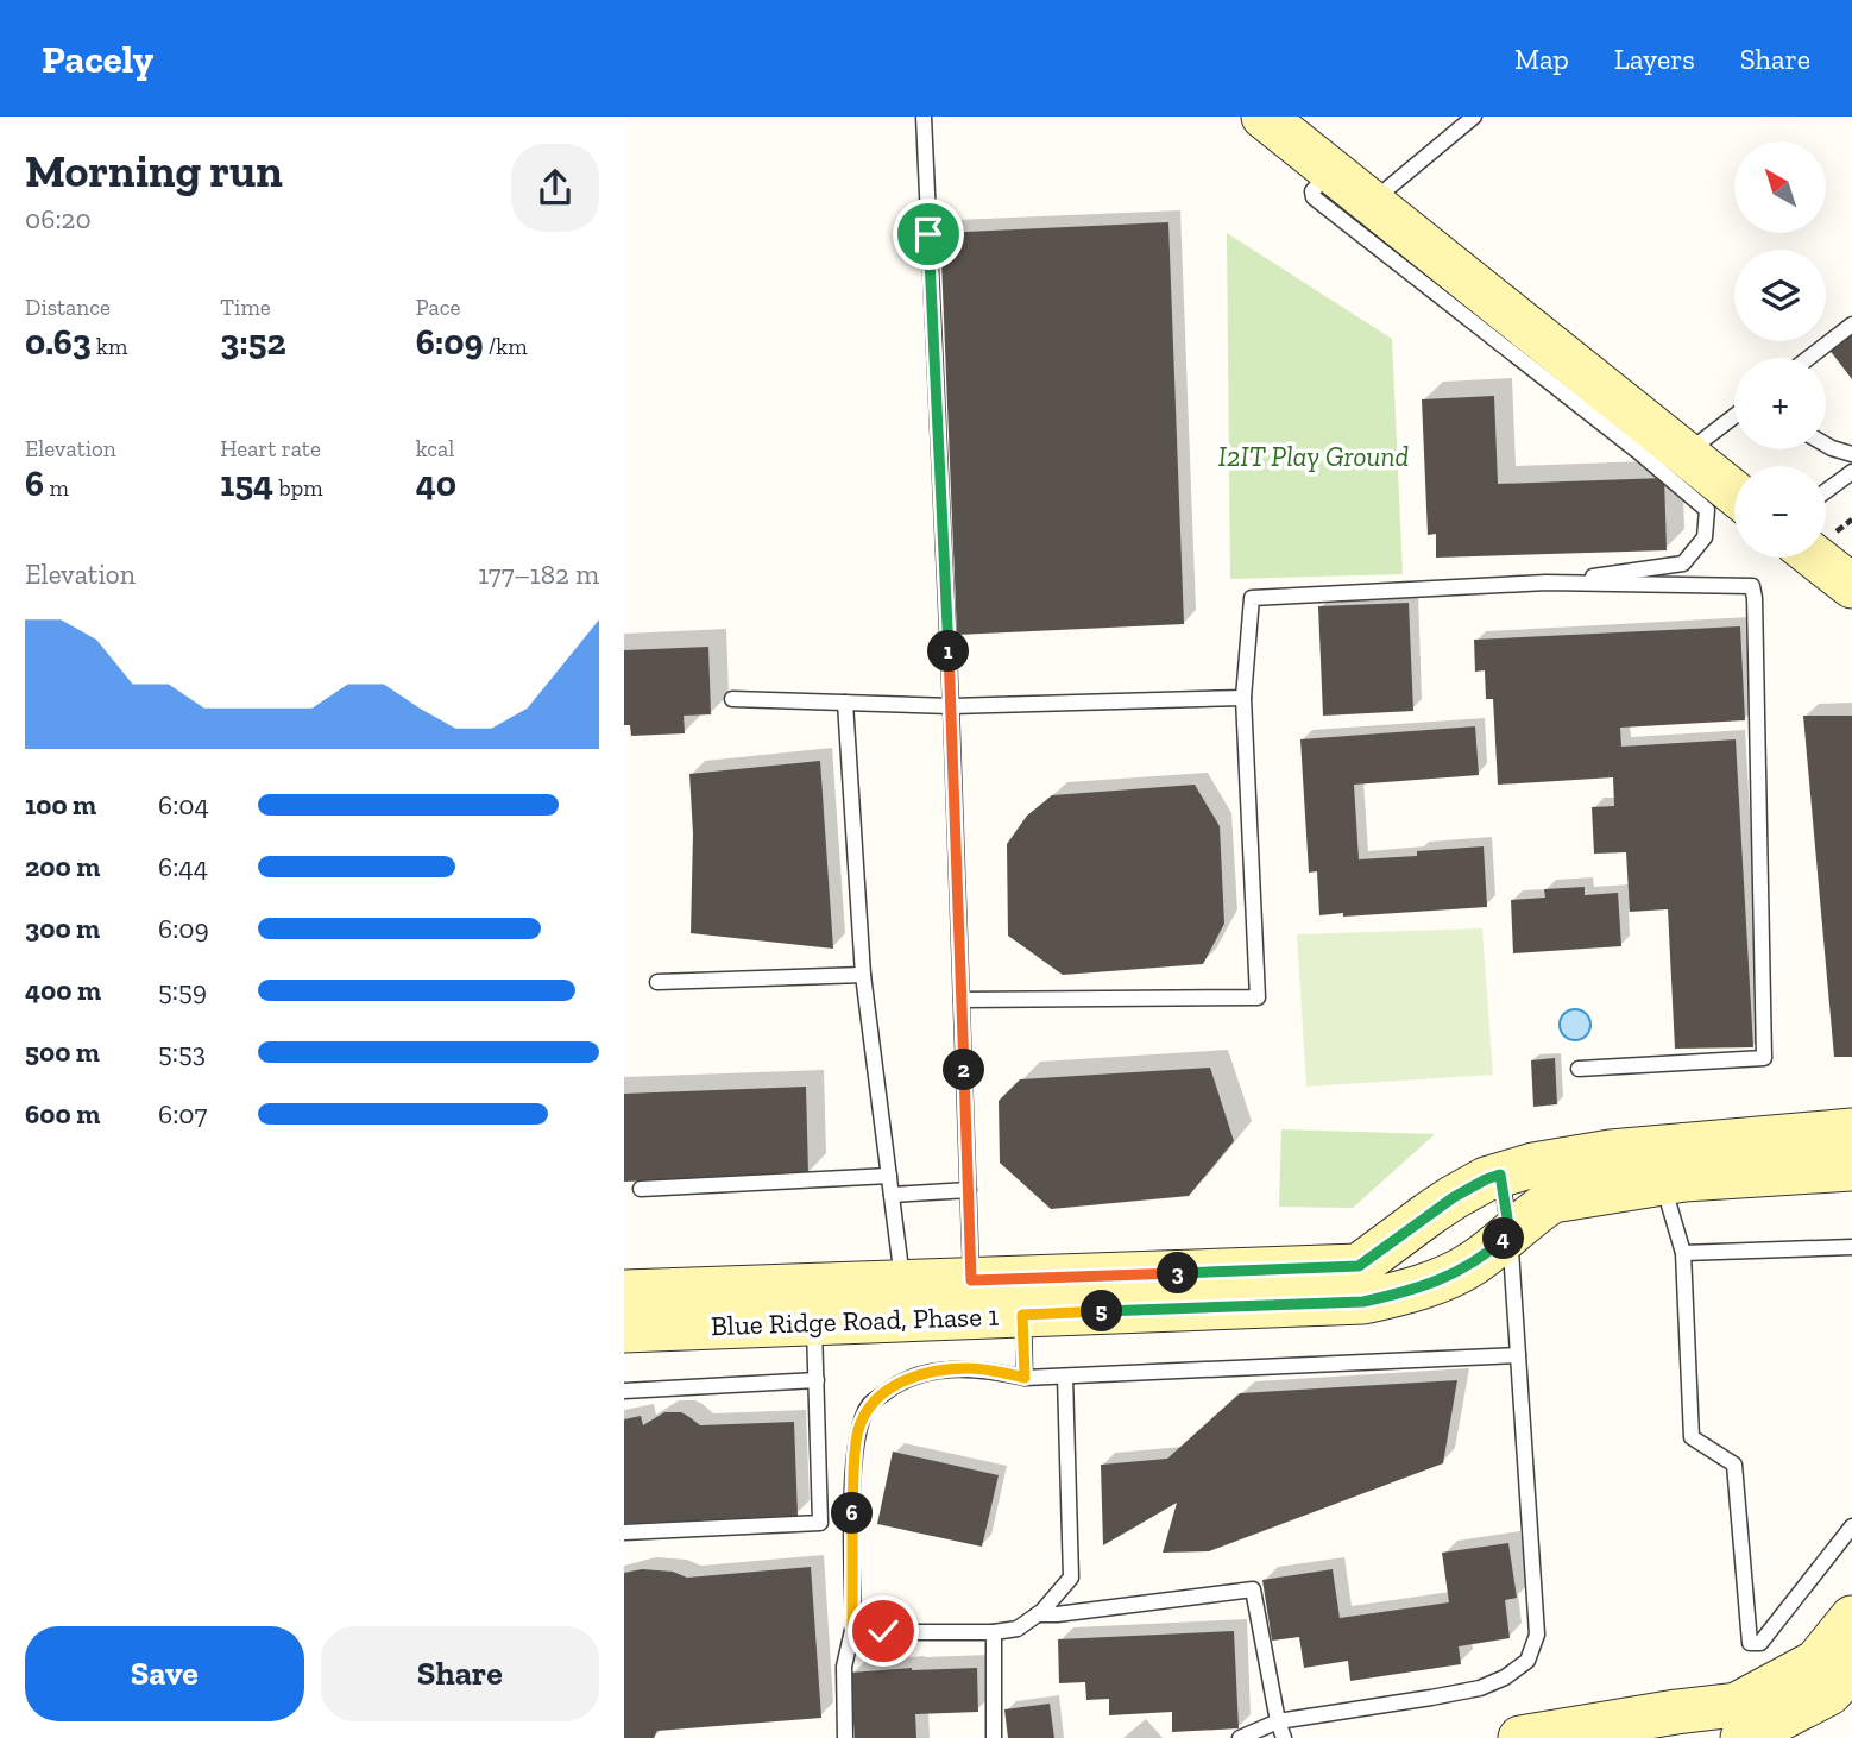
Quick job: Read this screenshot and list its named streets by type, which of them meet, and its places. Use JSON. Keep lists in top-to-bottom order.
{
  "streets": {
    "street": ["Blue Ridge Road, Phase 1"]
  },
  "parks": ["I2IT Play Ground"],
  "north": "top left",
  "page": {
    "header": "Pacely",
    "nav": ["Map", "Layers", "Share"],
    "heading": ["Morning run", "06:20"],
    "map_buttons": ["+", "−"],
    "stats": [
      ["Distance", "0.63 km"],
      ["Time", "3:52"],
      ["Pace", "6:09 /km"],
      ["Elevation", "6 m"],
      ["Heart rate", "154 bpm"],
      ["kcal", "40"]
    ],
    "chart": ["Elevation", "177–182 m"],
    "pins": [
      "1",
      "2",
      "4",
      "3",
      "5",
      "6"
    ],
    "list": [
      {
        "name": "100 m",
        "note": "6:04"
      },
      {
        "name": "200 m",
        "note": "6:44"
      },
      {
        "name": "300 m",
        "note": "6:09"
      },
      {
        "name": "400 m",
        "note": "5:59"
      },
      {
        "name": "500 m",
        "note": "5:53"
      },
      {
        "name": "600 m",
        "note": "6:07"
      }
    ],
    "buttons": ["Save", "Share"]
  }
}
